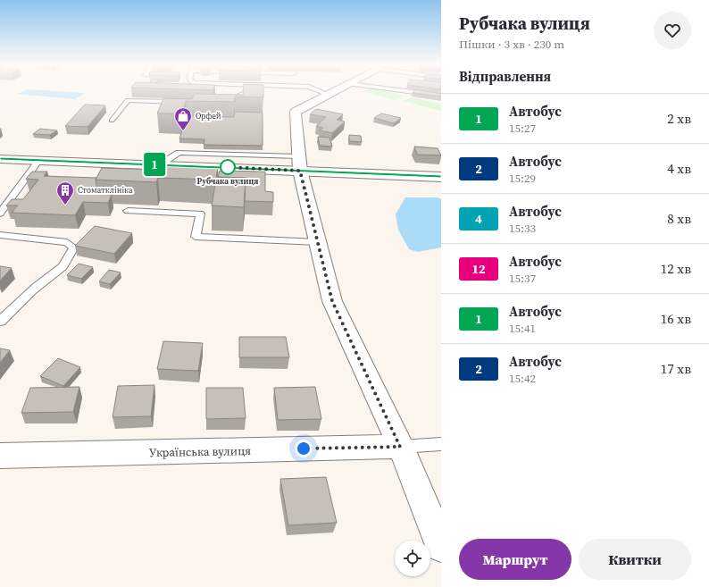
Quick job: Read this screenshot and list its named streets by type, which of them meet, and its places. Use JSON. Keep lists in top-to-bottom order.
{
  "streets": {
    "street": ["Українська вулиця"]
  },
  "places": {
    "shop": ["Орфей"],
    "other": ["Рубчака вулиця"],
    "building": ["Стоматклініка"]
  },
  "lines": ["bus line 1"],
  "page": {
    "on_map": "1",
    "heading": [
      ["Рубчака вулиця", "Пішки · 3 хв · 230 m"],
      "Відправлення"
    ],
    "list": [
      {
        "mark": "1",
        "name": "Автобус",
        "note": "15:27",
        "value": "2 хв"
      },
      {
        "mark": "2",
        "name": "Автобус",
        "note": "15:29",
        "value": "4 хв"
      },
      {
        "mark": "4",
        "name": "Автобус",
        "note": "15:33",
        "value": "8 хв"
      },
      {
        "mark": "12",
        "name": "Автобус",
        "note": "15:37",
        "value": "12 хв"
      },
      {
        "mark": "1",
        "name": "Автобус",
        "note": "15:41",
        "value": "16 хв"
      },
      {
        "mark": "2",
        "name": "Автобус",
        "note": "15:42",
        "value": "17 хв"
      }
    ],
    "buttons": ["Маршрут", "Квитки"]
  }
}
